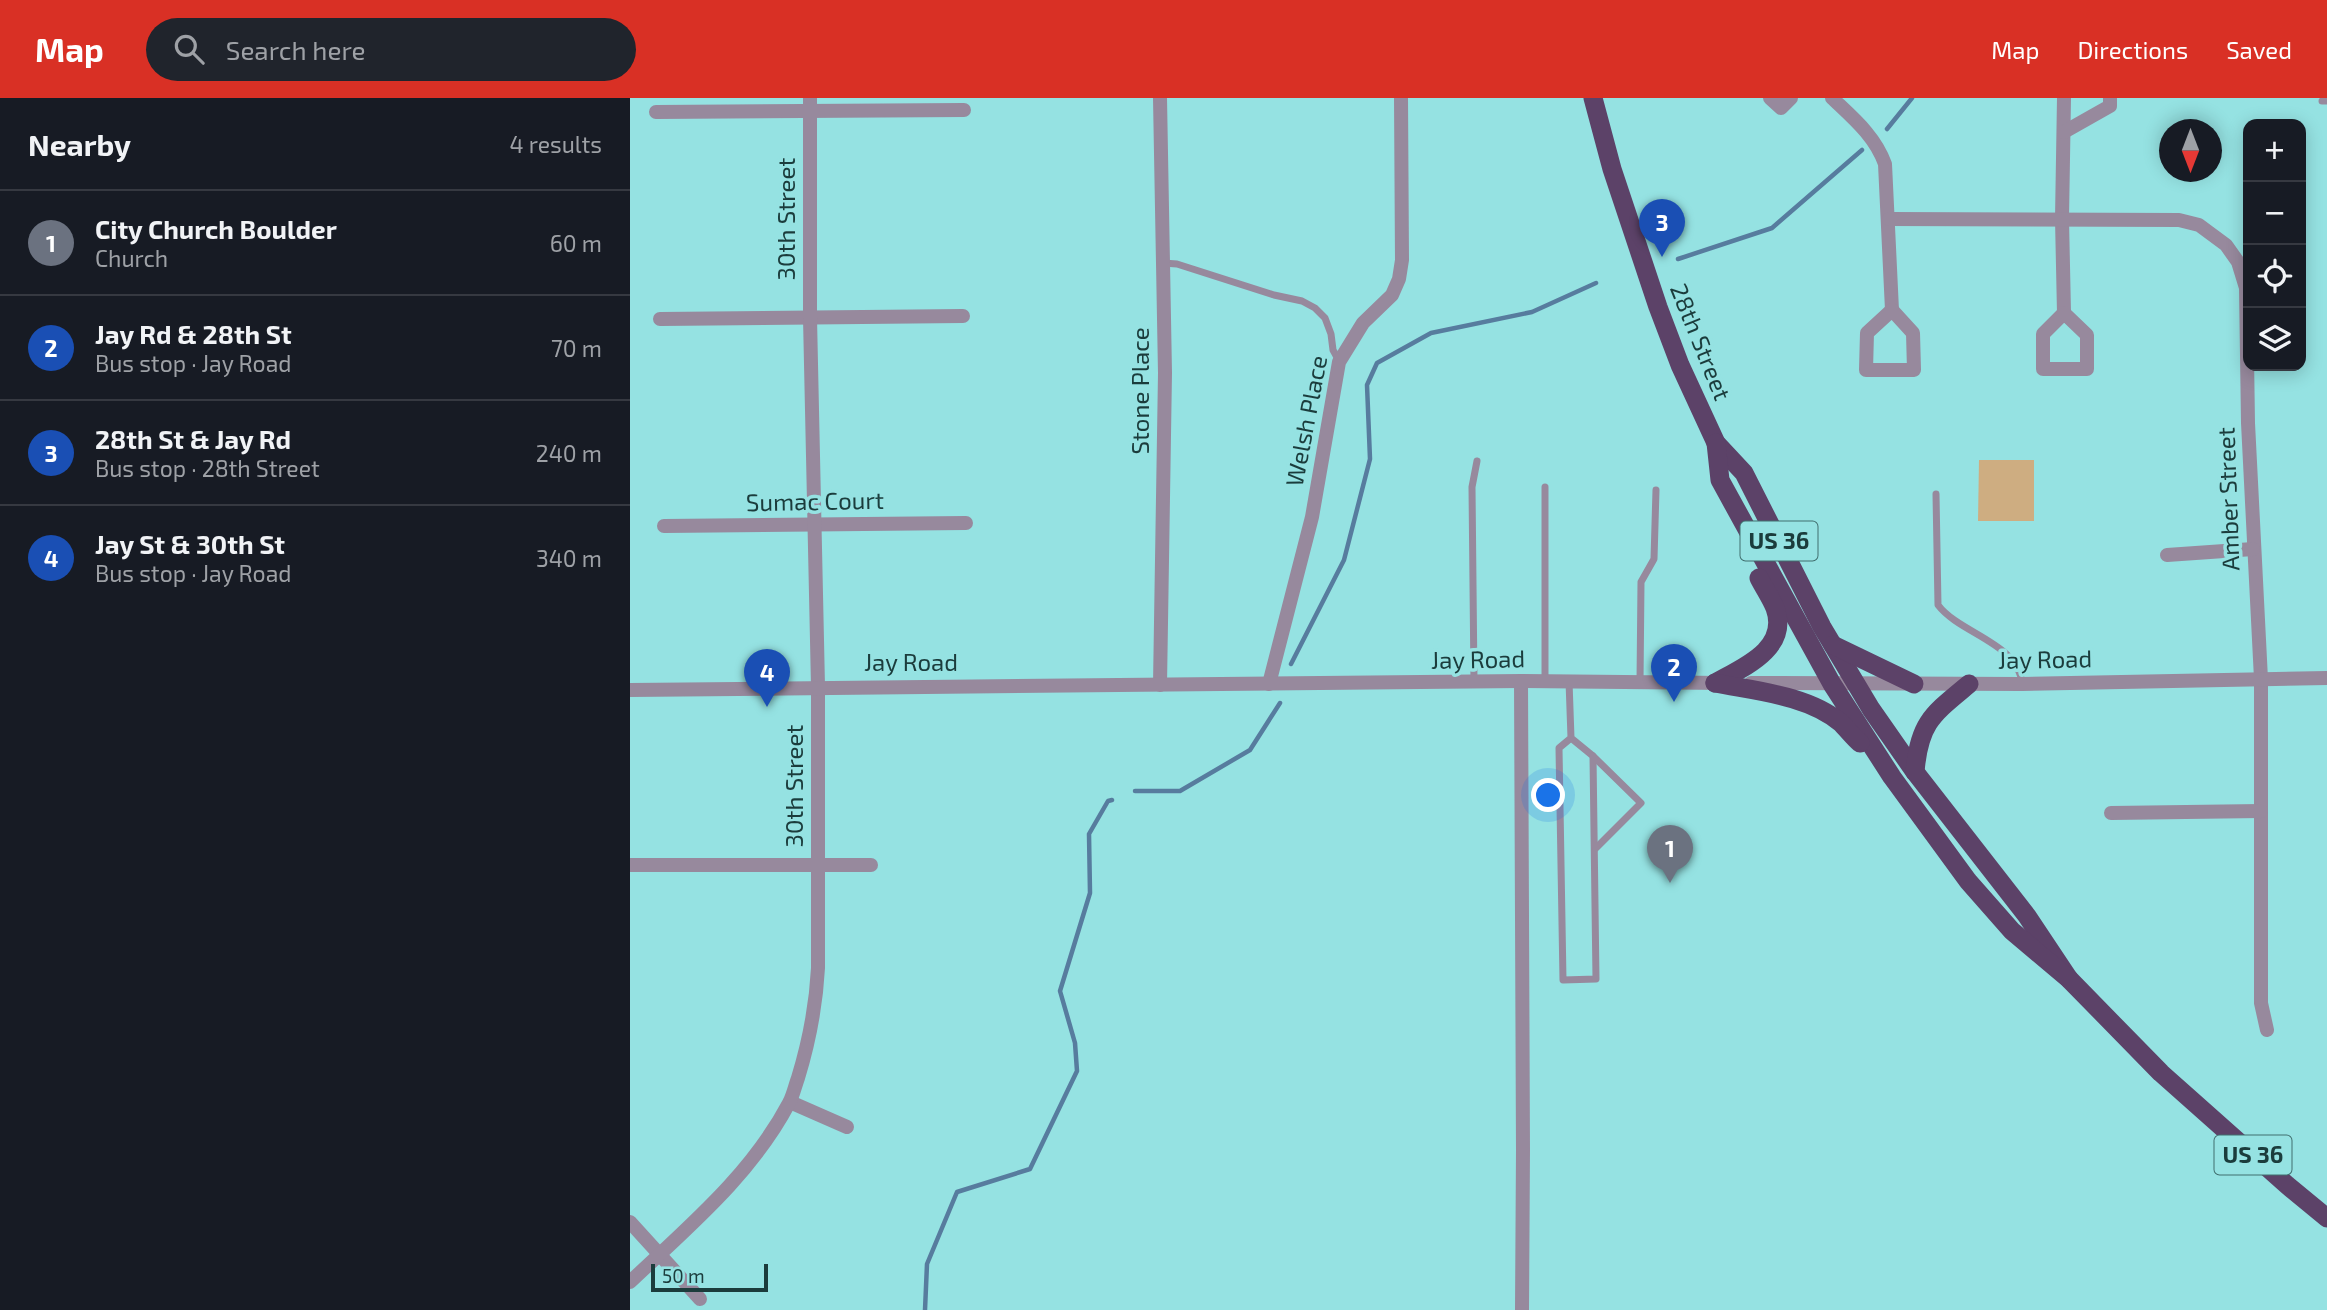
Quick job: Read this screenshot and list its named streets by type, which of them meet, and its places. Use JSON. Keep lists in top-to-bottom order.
{
  "streets": {
    "highway": ["28th Street", "US 36"],
    "street": [
      "30th Street",
      "Stone Place",
      "Welsh Place",
      "Amber Street",
      "Sumac Court",
      "Jay Road"
    ]
  },
  "crossings": [
    ["30th Street", "Sumac Court"],
    ["30th Street", "Jay Road"],
    ["28th Street", "US 36"],
    ["28th Street", "Jay Road"],
    ["Stone Place", "Jay Road"],
    ["Welsh Place", "Jay Road"],
    ["Amber Street", "Jay Road"],
    ["US 36", "Jay Road"]
  ],
  "scale_bar": "50 m",
  "north": "bottom",
  "page": {
    "header": "Map",
    "search": "Search here",
    "nav": ["Map", "Directions", "Saved"],
    "heading": ["Nearby", "4 results"],
    "map_buttons": ["+", "−"],
    "list": [
      {
        "mark": "1",
        "name": "City Church Boulder",
        "note": "Church",
        "value": "60 m"
      },
      {
        "mark": "2",
        "name": "Jay Rd & 28th St",
        "note": "Bus stop · Jay Road",
        "value": "70 m"
      },
      {
        "mark": "3",
        "name": "28th St & Jay Rd",
        "note": "Bus stop · 28th Street",
        "value": "240 m"
      },
      {
        "mark": "4",
        "name": "Jay St & 30th St",
        "note": "Bus stop · Jay Road",
        "value": "340 m"
      }
    ],
    "pins": [
      "3",
      "2",
      "4",
      "1"
    ],
    "scale": "50 m"
  }
}
